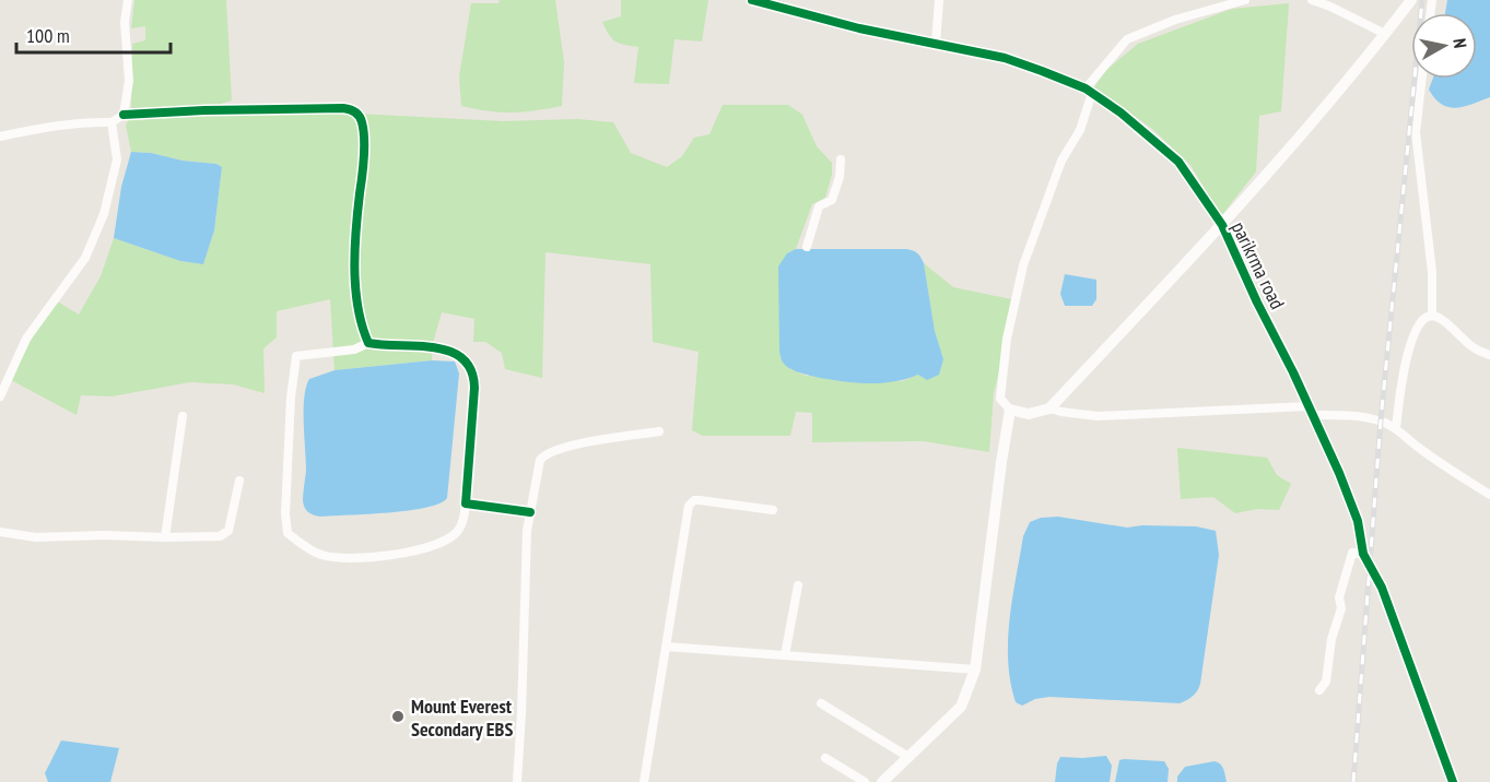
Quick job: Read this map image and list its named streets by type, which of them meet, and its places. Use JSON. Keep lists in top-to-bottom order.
{
  "streets": {
    "street": ["parikrma road"]
  },
  "places": ["Mount Everest Secondary EBS"],
  "scale_bar": "100 m",
  "north": "right"
}
